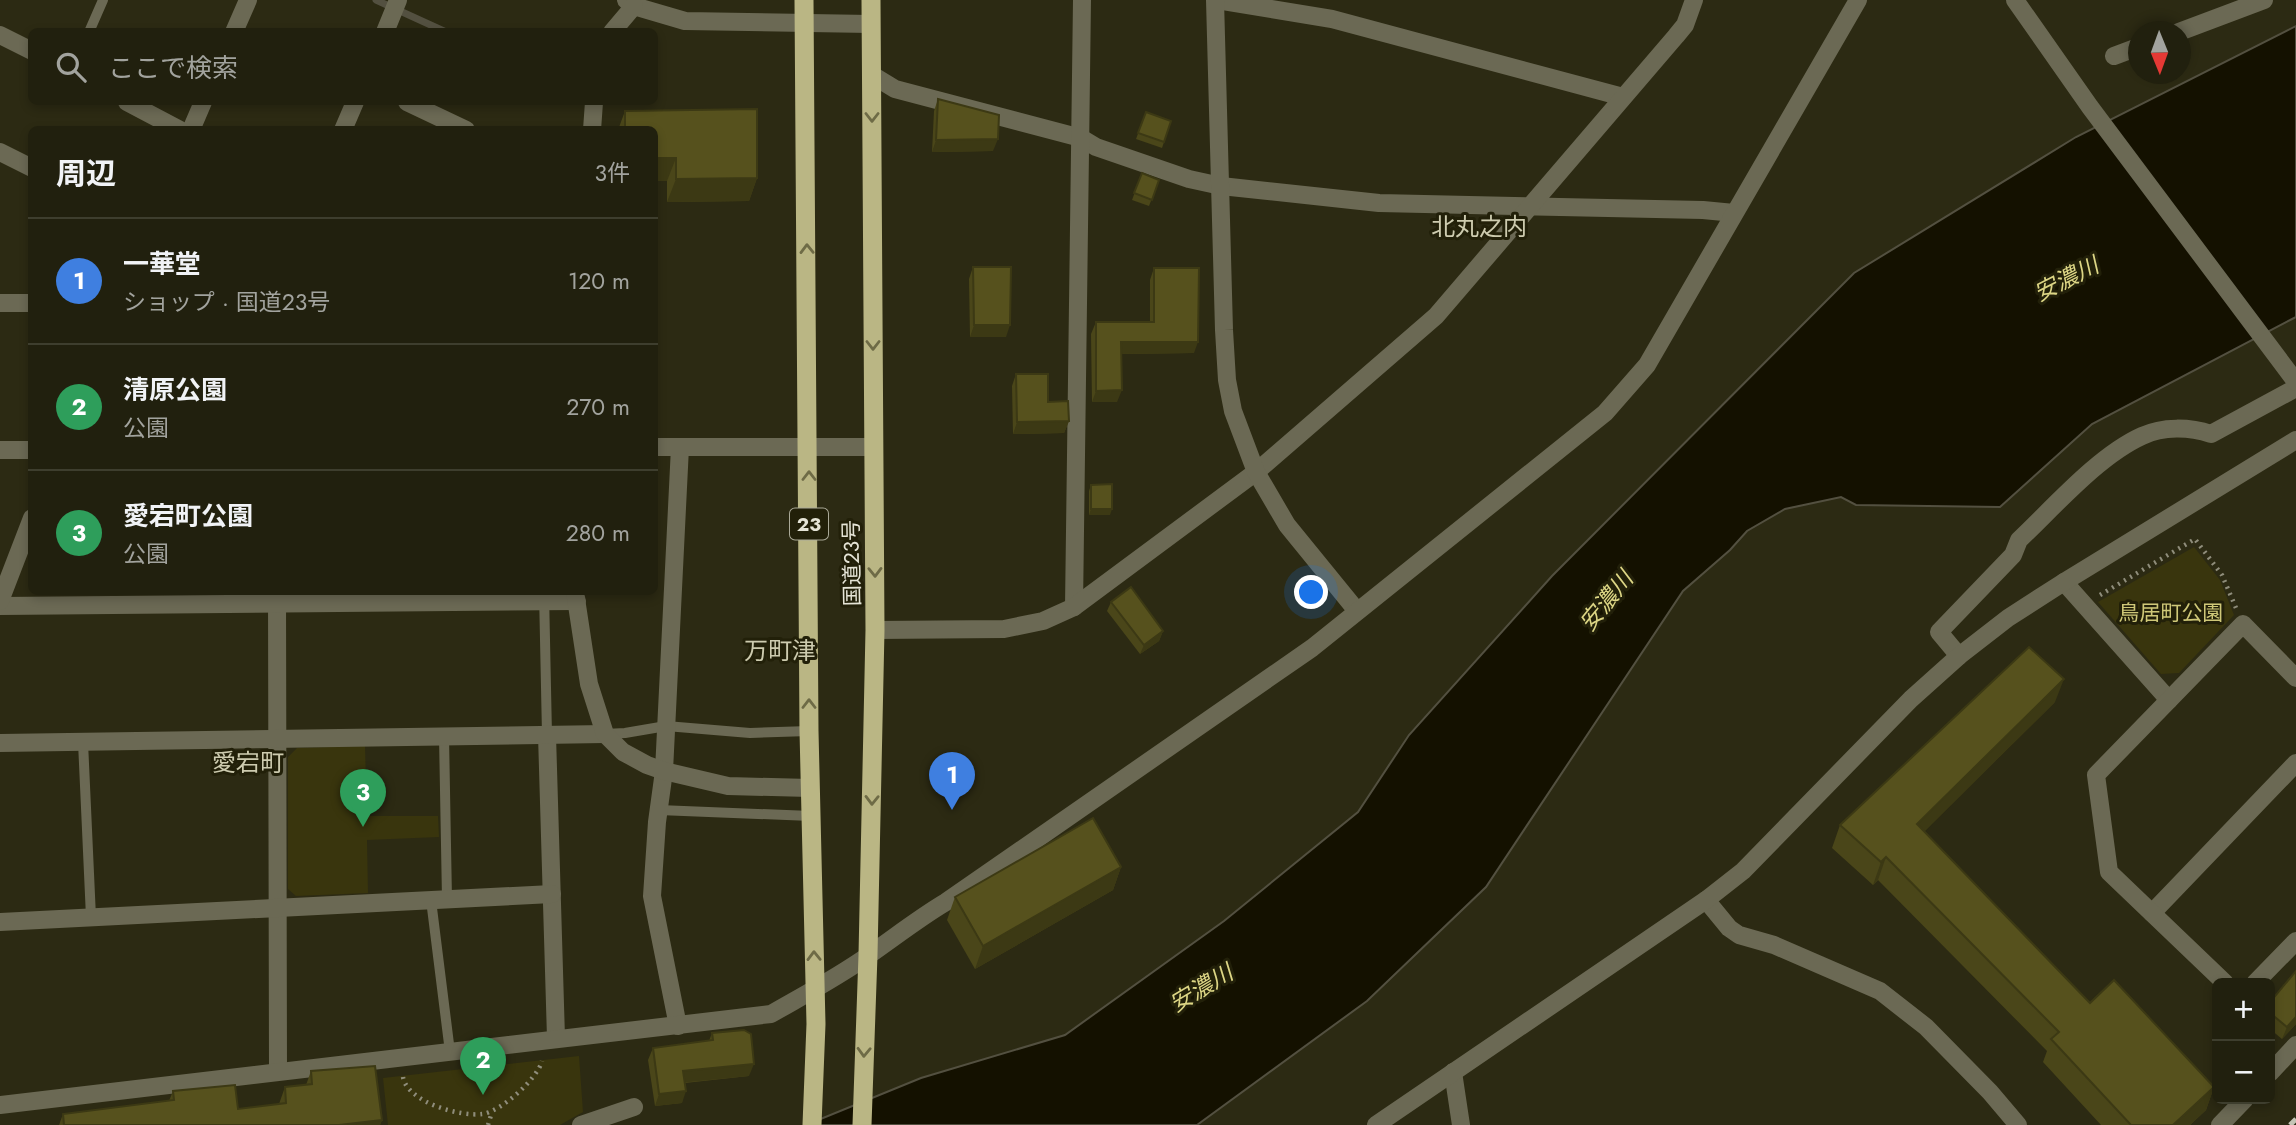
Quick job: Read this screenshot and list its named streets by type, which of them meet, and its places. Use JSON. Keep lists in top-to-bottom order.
{
  "streets": {
    "highway": ["23", "国道23号"]
  },
  "districts": ["北丸之内", "万町津", "愛宕町"],
  "water": ["安濃川"],
  "parks": ["鳥居町公園"],
  "north": "bottom",
  "page": {
    "search": "ここで検索",
    "heading": ["周辺", "3件"],
    "list": [
      {
        "mark": "1",
        "name": "一華堂",
        "note": "ショップ · 国道23号",
        "value": "120 m"
      },
      {
        "mark": "2",
        "name": "清原公園",
        "note": "公園",
        "value": "270 m"
      },
      {
        "mark": "3",
        "name": "愛宕町公園",
        "note": "公園",
        "value": "280 m"
      }
    ],
    "pins": ["1", "3", "2"],
    "map_buttons": ["+", "−"]
  }
}
